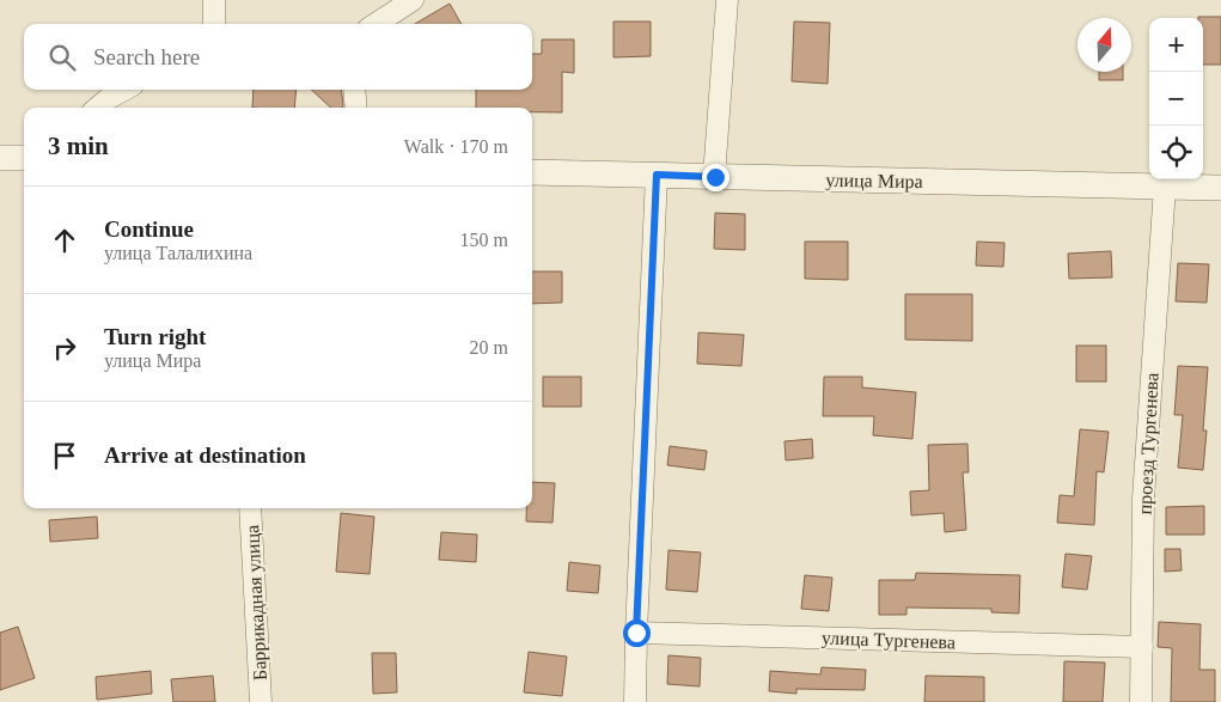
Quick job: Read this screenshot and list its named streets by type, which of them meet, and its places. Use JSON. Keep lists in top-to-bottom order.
{
  "streets": {
    "street": [
      "улица Мира",
      "проезд Тургенева",
      "Баррикадная улица",
      "улица Тургенева"
    ]
  },
  "crossings": [
    ["улица Мира", "проезд Тургенева"],
    ["проезд Тургенева", "улица Тургенева"]
  ],
  "north": "top",
  "page": {
    "map_buttons": ["+", "−"],
    "search": "Search here",
    "heading": ["3 min", "Walk · 170 m"],
    "list": [
      ["Continue", "улица Талалихина", "150 m"],
      ["Turn right", "улица Мира", "20 m"],
      "Arrive at destination"
    ]
  }
}
